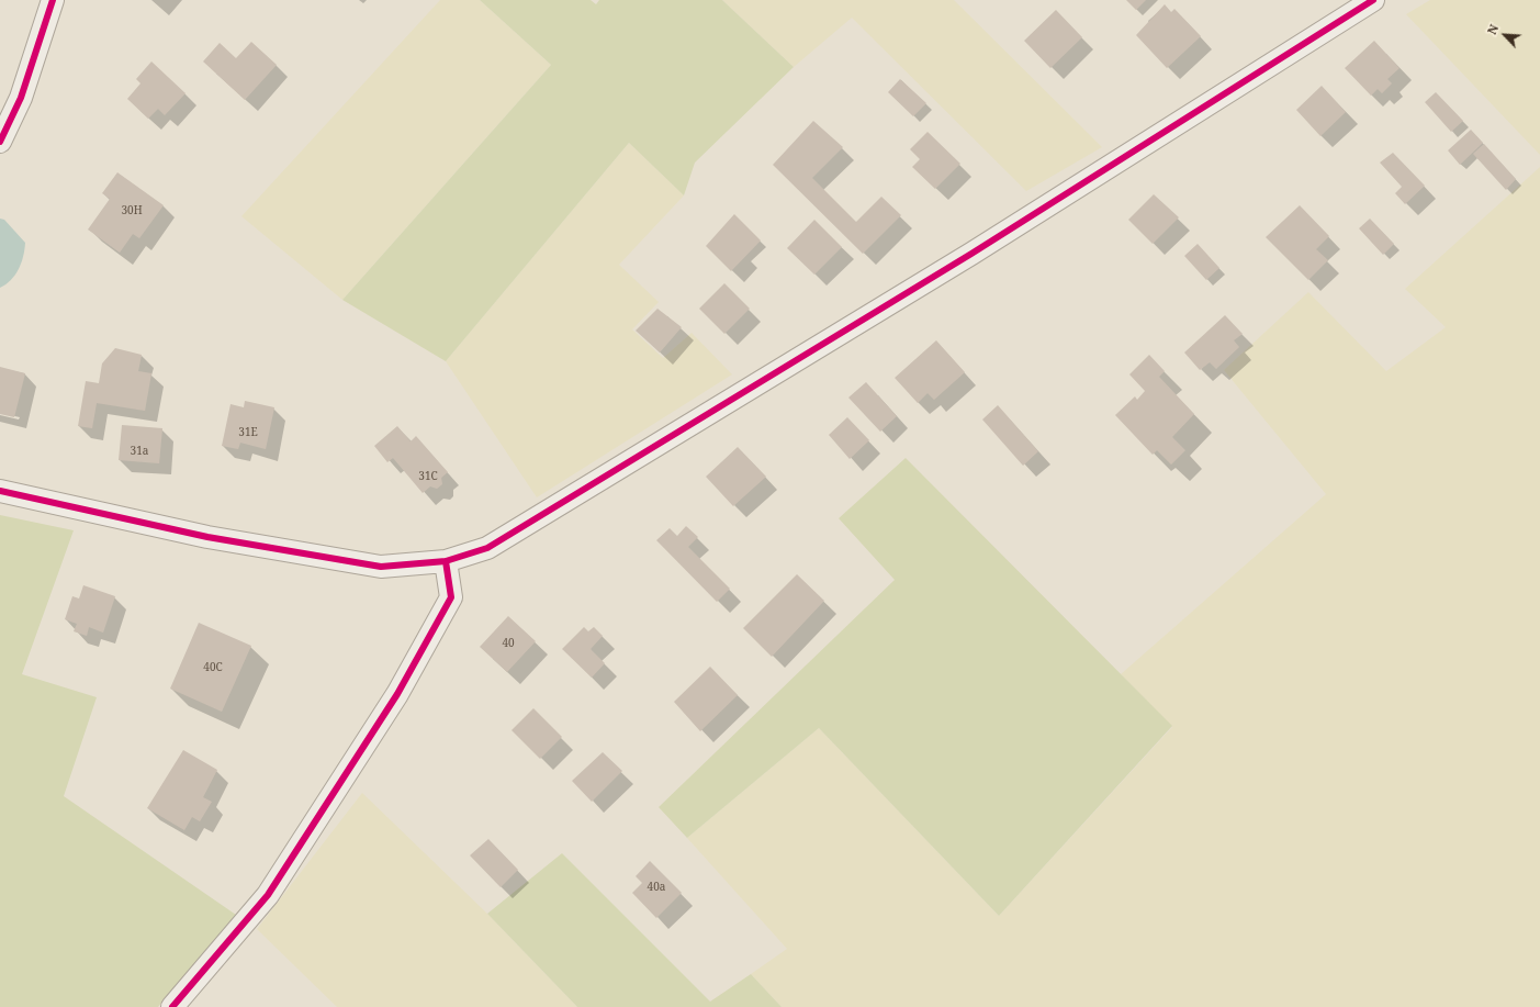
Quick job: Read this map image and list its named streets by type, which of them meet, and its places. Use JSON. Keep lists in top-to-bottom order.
{
  "house_numbers": [
    "30H",
    "31E",
    "31a",
    "31C",
    "40",
    "40C",
    "40a"
  ],
  "north": "top left"
}
